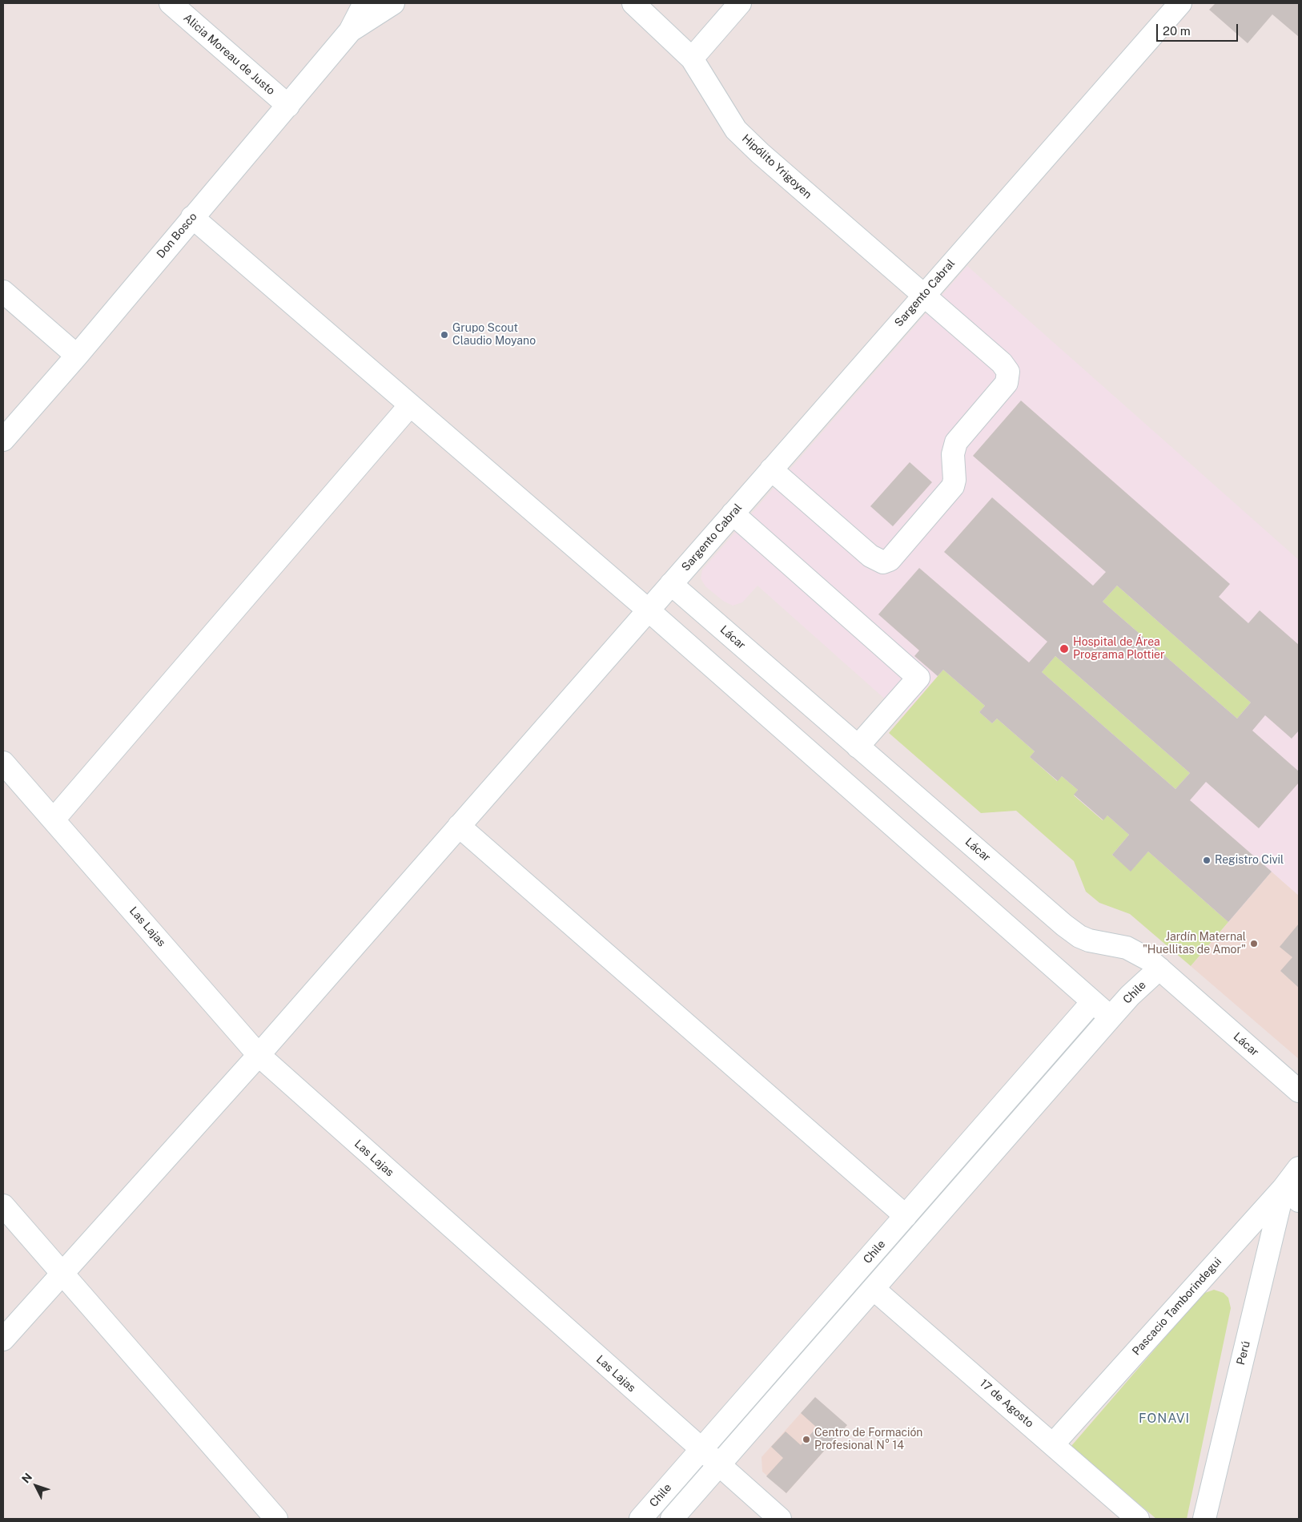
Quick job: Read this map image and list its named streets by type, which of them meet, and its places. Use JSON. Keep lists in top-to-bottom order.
{
  "streets": {
    "street": [
      "Alicia Moreau de Justo",
      "Hipólito Yrigoyen",
      "Don Bosco",
      "Sargento Cabral",
      "Lácar",
      "Las Lajas",
      "Chile",
      "Pascacio Tamborindegui",
      "Perú",
      "17 de Agosto"
    ]
  },
  "crossings": [
    ["Alicia Moreau de Justo", "Don Bosco"],
    ["Hipólito Yrigoyen", "Sargento Cabral"],
    ["Sargento Cabral", "Lácar"],
    ["Sargento Cabral", "Las Lajas"],
    ["Lácar", "Chile"],
    ["Las Lajas", "Chile"],
    ["Chile", "17 de Agosto"],
    ["Pascacio Tamborindegui", "Perú"],
    ["Pascacio Tamborindegui", "17 de Agosto"]
  ],
  "districts": ["FONAVI"],
  "places": [
    "Grupo Scout Claudio Moyano",
    "Hospital de Área Programa Plottier",
    "Registro Civil",
    "Jardín Maternal \"Huellitas de Amor\"",
    "Centro de Formación Profesional N° 14"
  ],
  "scale_bar": "20 m",
  "north": "top left"
}
